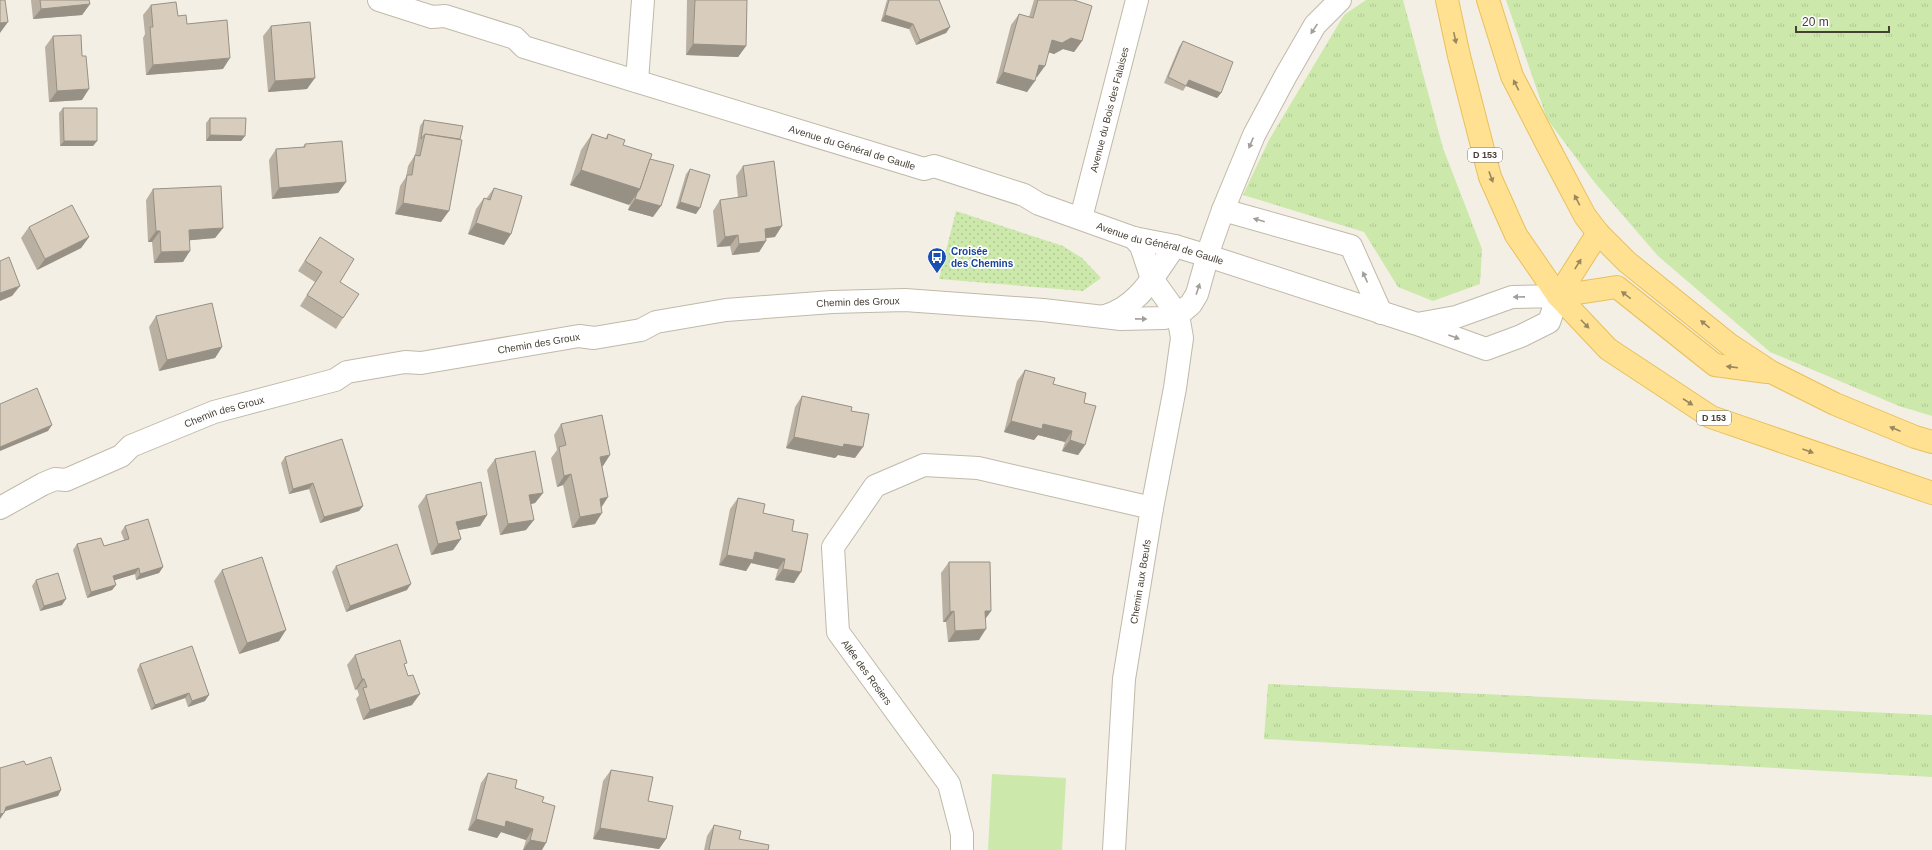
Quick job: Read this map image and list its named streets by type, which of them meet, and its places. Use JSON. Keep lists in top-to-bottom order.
{
  "streets": {
    "main road": ["D 153"],
    "street": [
      "Avenue du Bois des Falaises",
      "Avenue du Général de Gaulle",
      "Chemin des Groux",
      "Chemin aux Bœufs",
      "Allée des Rosiers"
    ]
  },
  "crossings": [
    ["Avenue du Bois des Falaises", "Avenue du Général de Gaulle"],
    ["Avenue du Général de Gaulle", "D 153"],
    ["Avenue du Général de Gaulle", "Chemin des Groux"],
    ["Avenue du Général de Gaulle", "Chemin aux Bœufs"],
    ["Chemin des Groux", "Chemin aux Bœufs"],
    ["Chemin aux Bœufs", "Allée des Rosiers"]
  ],
  "places": {
    "bus stop": ["Croisée des Chemins"]
  },
  "scale_bar": "20 m"
}
